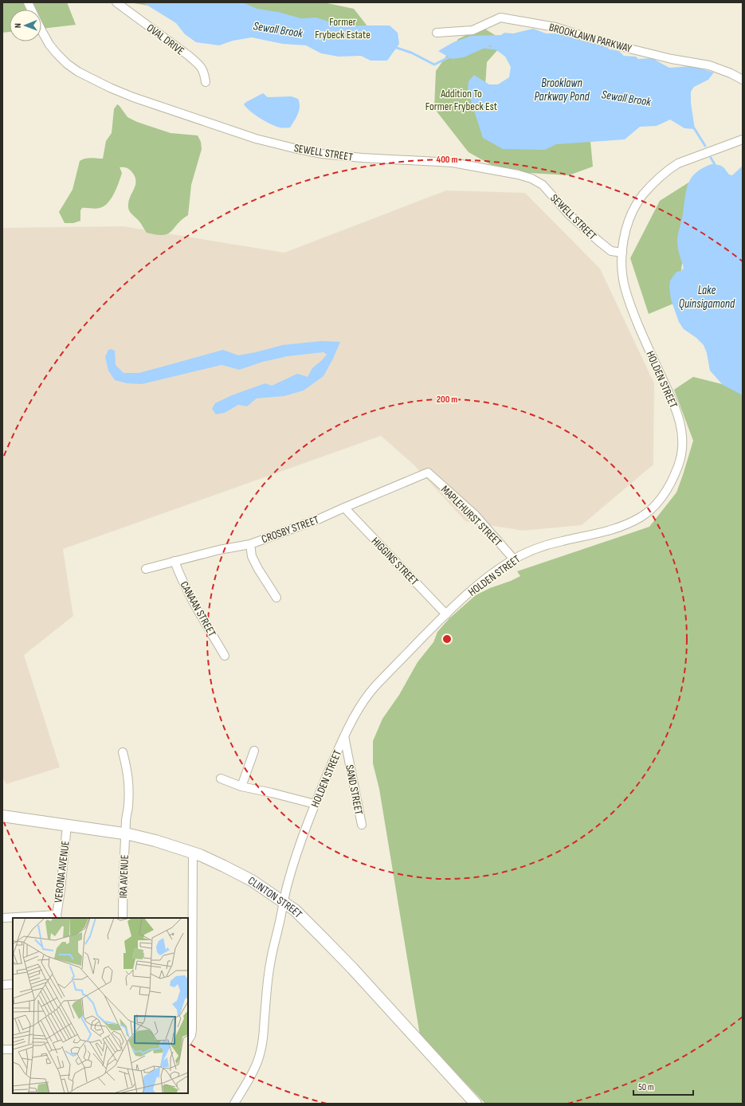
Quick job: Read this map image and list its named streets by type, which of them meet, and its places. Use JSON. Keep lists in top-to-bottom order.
{
  "streets": {
    "main road": ["CLINTON STREET"],
    "street": [
      "BROOKLAWN PARKWAY",
      "OVAL DRIVE",
      "SEWELL STREET",
      "HOLDEN STREET",
      "MAPLEHURST STREET",
      "CROSBY STREET",
      "HIGGINS STREET",
      "CANAAN STREET",
      "SAND STREET",
      "VERONA AVENUE",
      "IRA AVENUE"
    ]
  },
  "crossings": [
    ["SEWELL STREET", "HOLDEN STREET"],
    ["HOLDEN STREET", "MAPLEHURST STREET"],
    ["HOLDEN STREET", "HIGGINS STREET"],
    ["HOLDEN STREET", "SAND STREET"],
    ["HOLDEN STREET", "CLINTON STREET"],
    ["MAPLEHURST STREET", "CROSBY STREET"],
    ["CROSBY STREET", "HIGGINS STREET"],
    ["CROSBY STREET", "CANAAN STREET"],
    ["VERONA AVENUE", "CLINTON STREET"],
    ["IRA AVENUE", "CLINTON STREET"]
  ],
  "water": ["Sewall Brook", "Brooklawn Parkway Pond", "Lake Quinsigamond"],
  "parks": ["Former Frybeck Estate", "Addition To Former Frybeck Est"],
  "scale_bar": "50 m",
  "north": "left",
  "rings": ["400 m", "200 m"]
}
